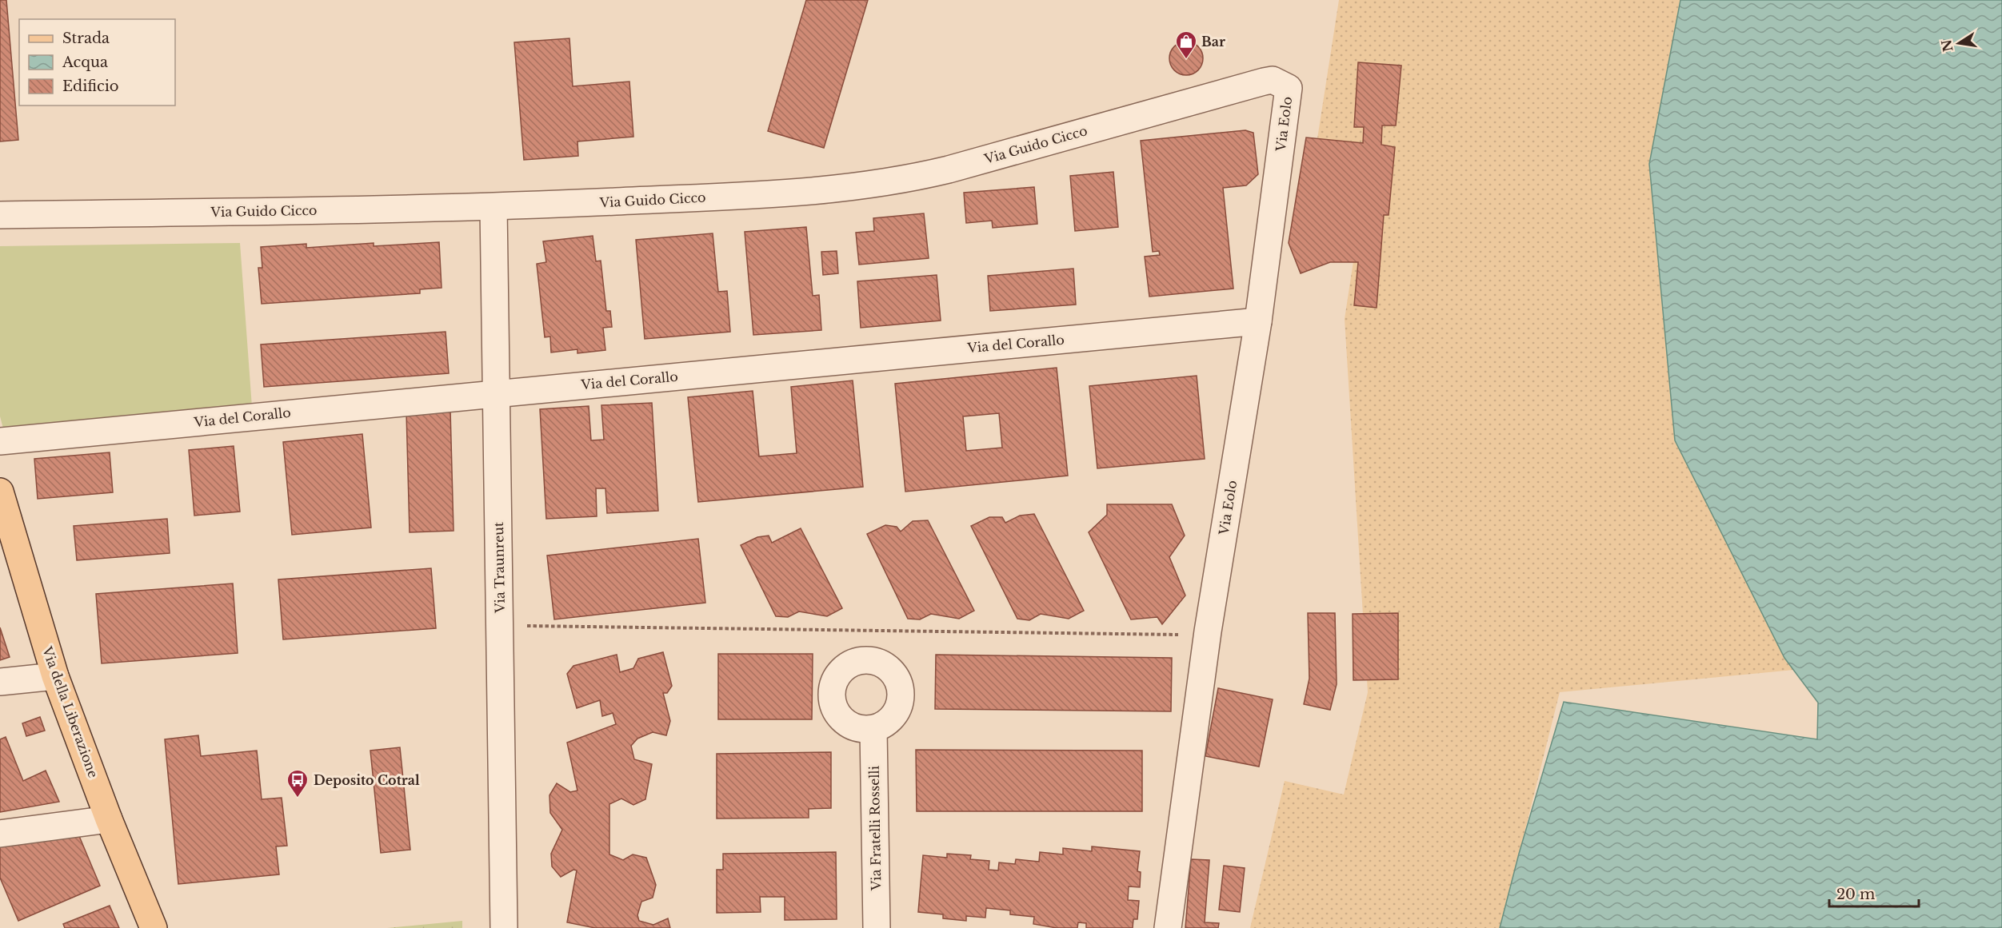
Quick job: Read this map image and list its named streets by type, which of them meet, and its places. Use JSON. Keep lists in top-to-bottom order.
{
  "streets": {
    "main road": ["Via della Liberazione"],
    "street": [
      "Via Eolo",
      "Via Guido Cicco",
      "Via del Corallo",
      "Via Traunreut",
      "Via Fratelli Rosselli"
    ]
  },
  "crossings": [
    ["Via Eolo", "Via Guido Cicco"],
    ["Via Eolo", "Via del Corallo"],
    ["Via Guido Cicco", "Via Traunreut"],
    ["Via del Corallo", "Via Traunreut"]
  ],
  "places": {
    "shop": ["Bar"],
    "bus stop": ["Deposito Cotral"]
  },
  "legend": ["Strada", "Acqua", "Edificio"],
  "scale_bar": "20 m",
  "north": "left"
}
